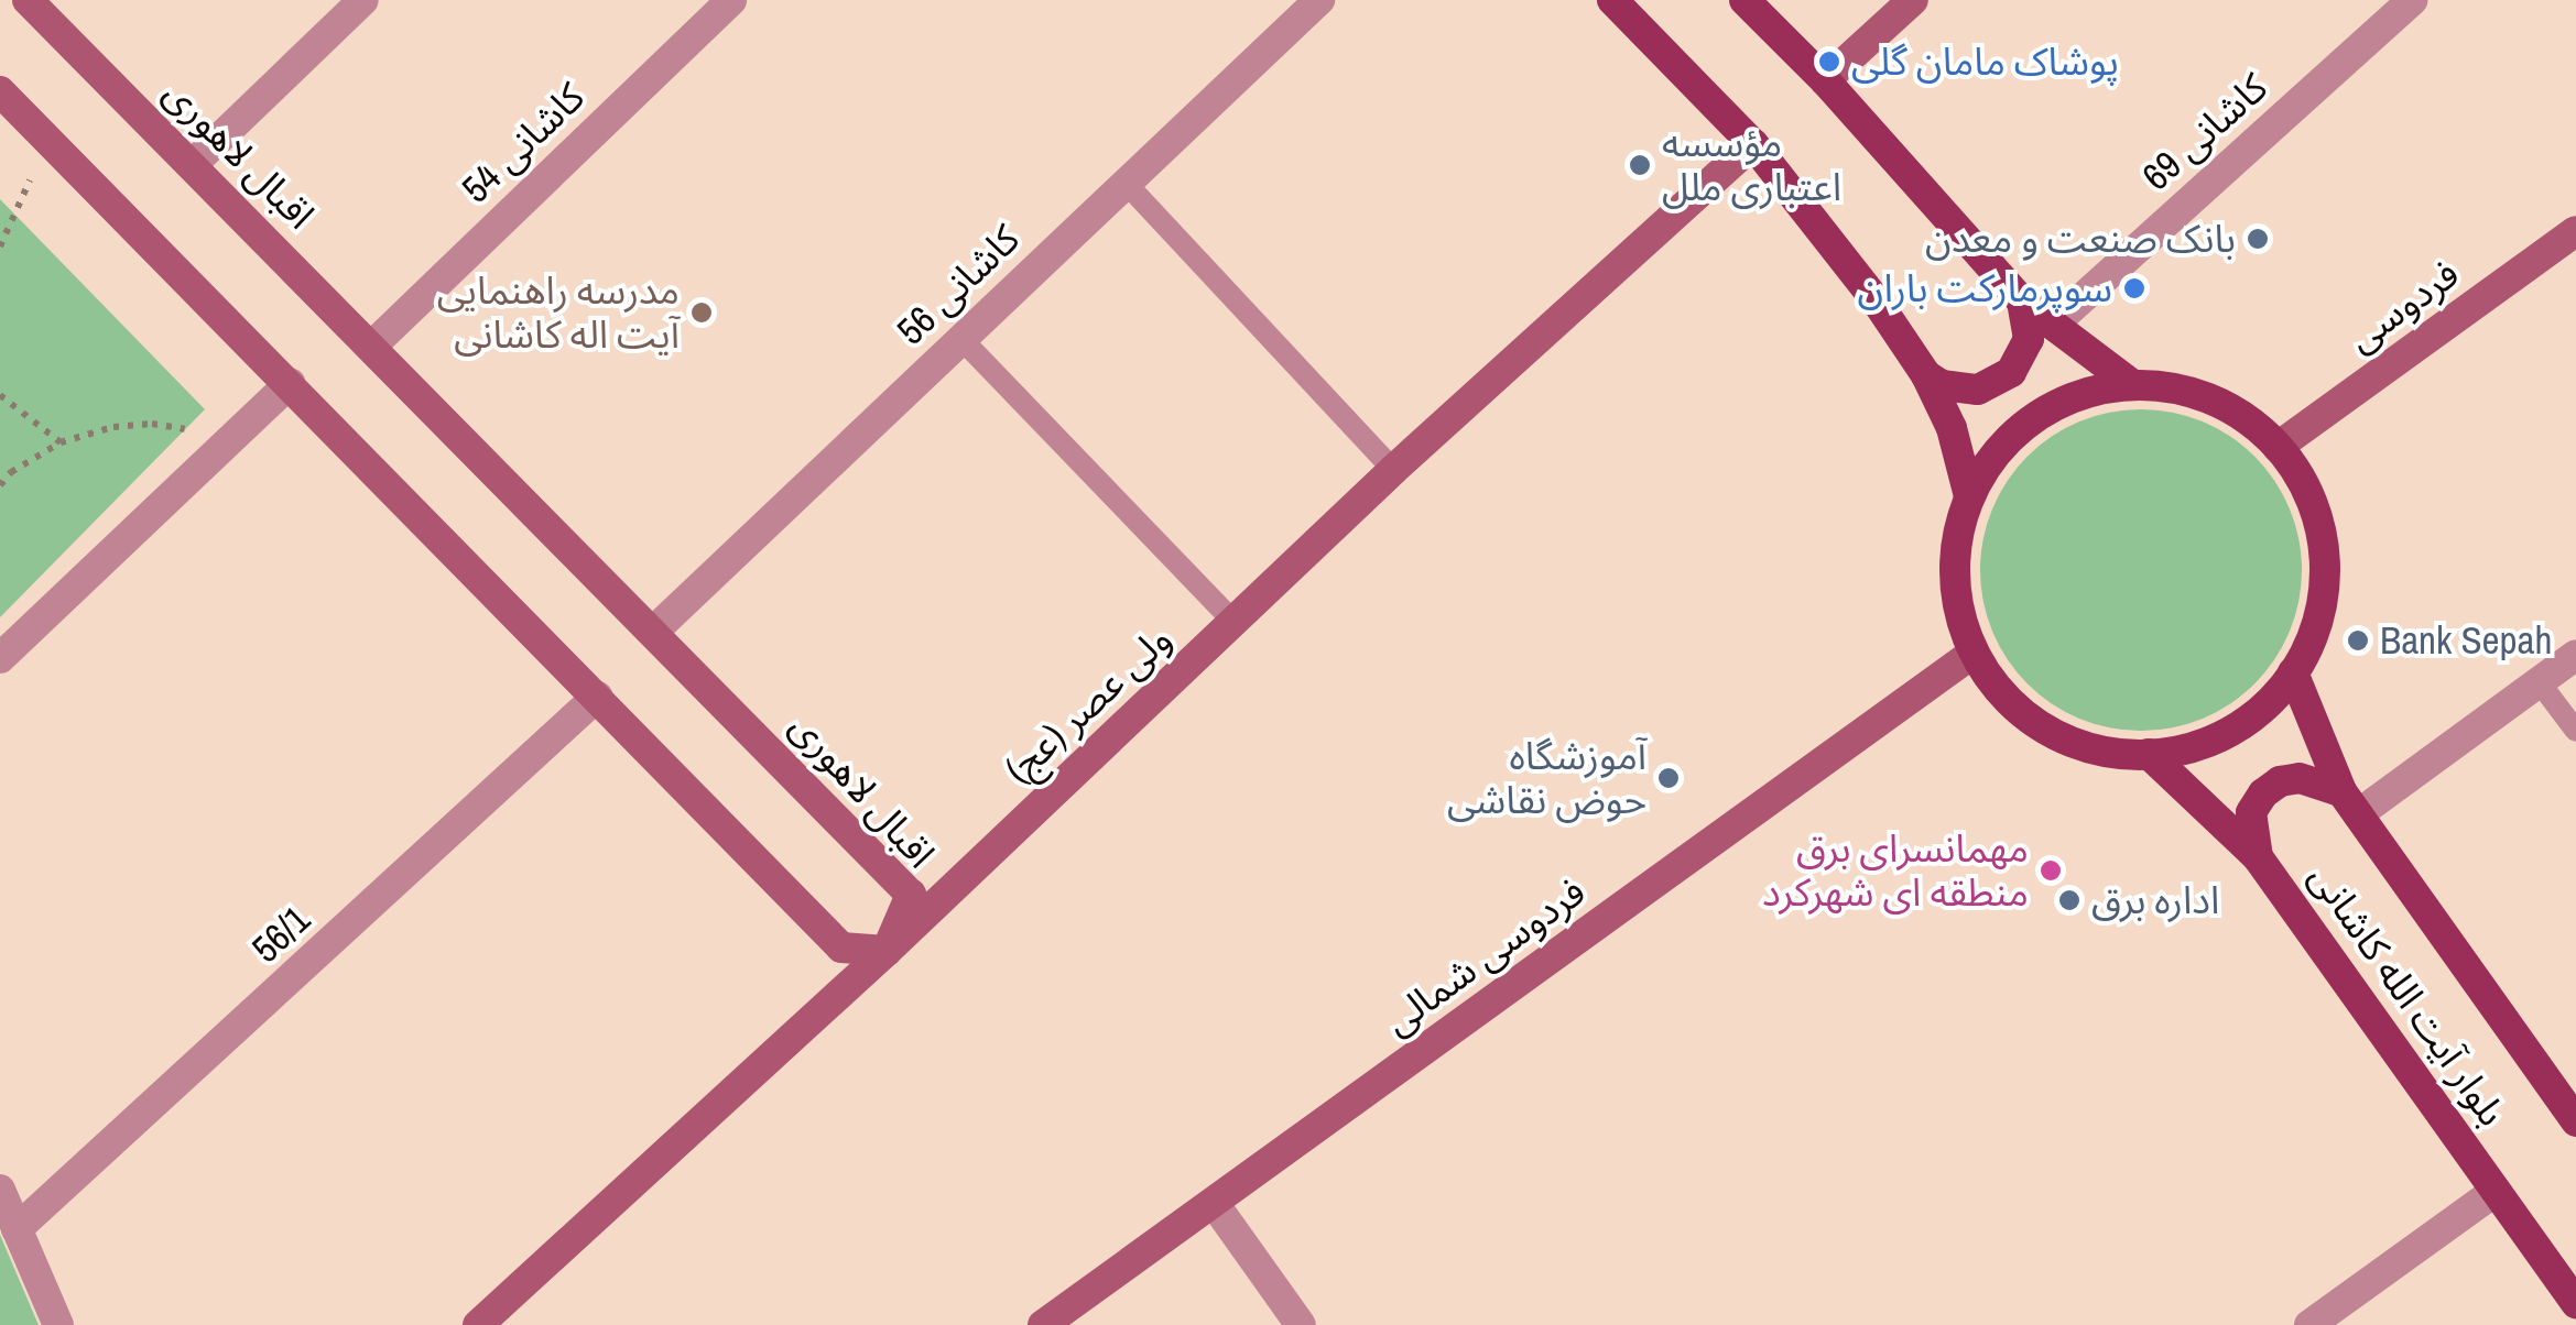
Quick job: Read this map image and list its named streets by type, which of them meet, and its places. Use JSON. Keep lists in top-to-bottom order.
{
  "streets": {
    "main road": [
      "اقبال لاهوری",
      "فردوسی",
      "ولی عصر (عج)",
      "فردوسی شمالی",
      "بلوار آیت الله کاشانی"
    ],
    "street": [
      "کاشانی 69",
      "کاشانی 54",
      "کاشانی 56",
      "56/1"
    ]
  },
  "crossings": [
    ["کاشانی 54", "اقبال لاهوری"],
    ["اقبال لاهوری", "کاشانی 56"],
    ["اقبال لاهوری", "ولی عصر (عج)"],
    ["فردوسی", "فردوسی شمالی"],
    ["فردوسی", "بلوار آیت الله کاشانی"],
    ["فردوسی شمالی", "بلوار آیت الله کاشانی"]
  ],
  "places": [
    "پوشاک مامان گلی",
    "مؤسسه اعتباری ملل",
    "بانک صنعت و معدن",
    "سوپرمارکت باران",
    "مدرسه راهنمایی آیت اله کاشانی",
    "Bank Sepah",
    "آموزشگاه حوض نقاشی",
    "مهمانسرای برق منطقه ای شهرکرد",
    "اداره برق"
  ]
}
